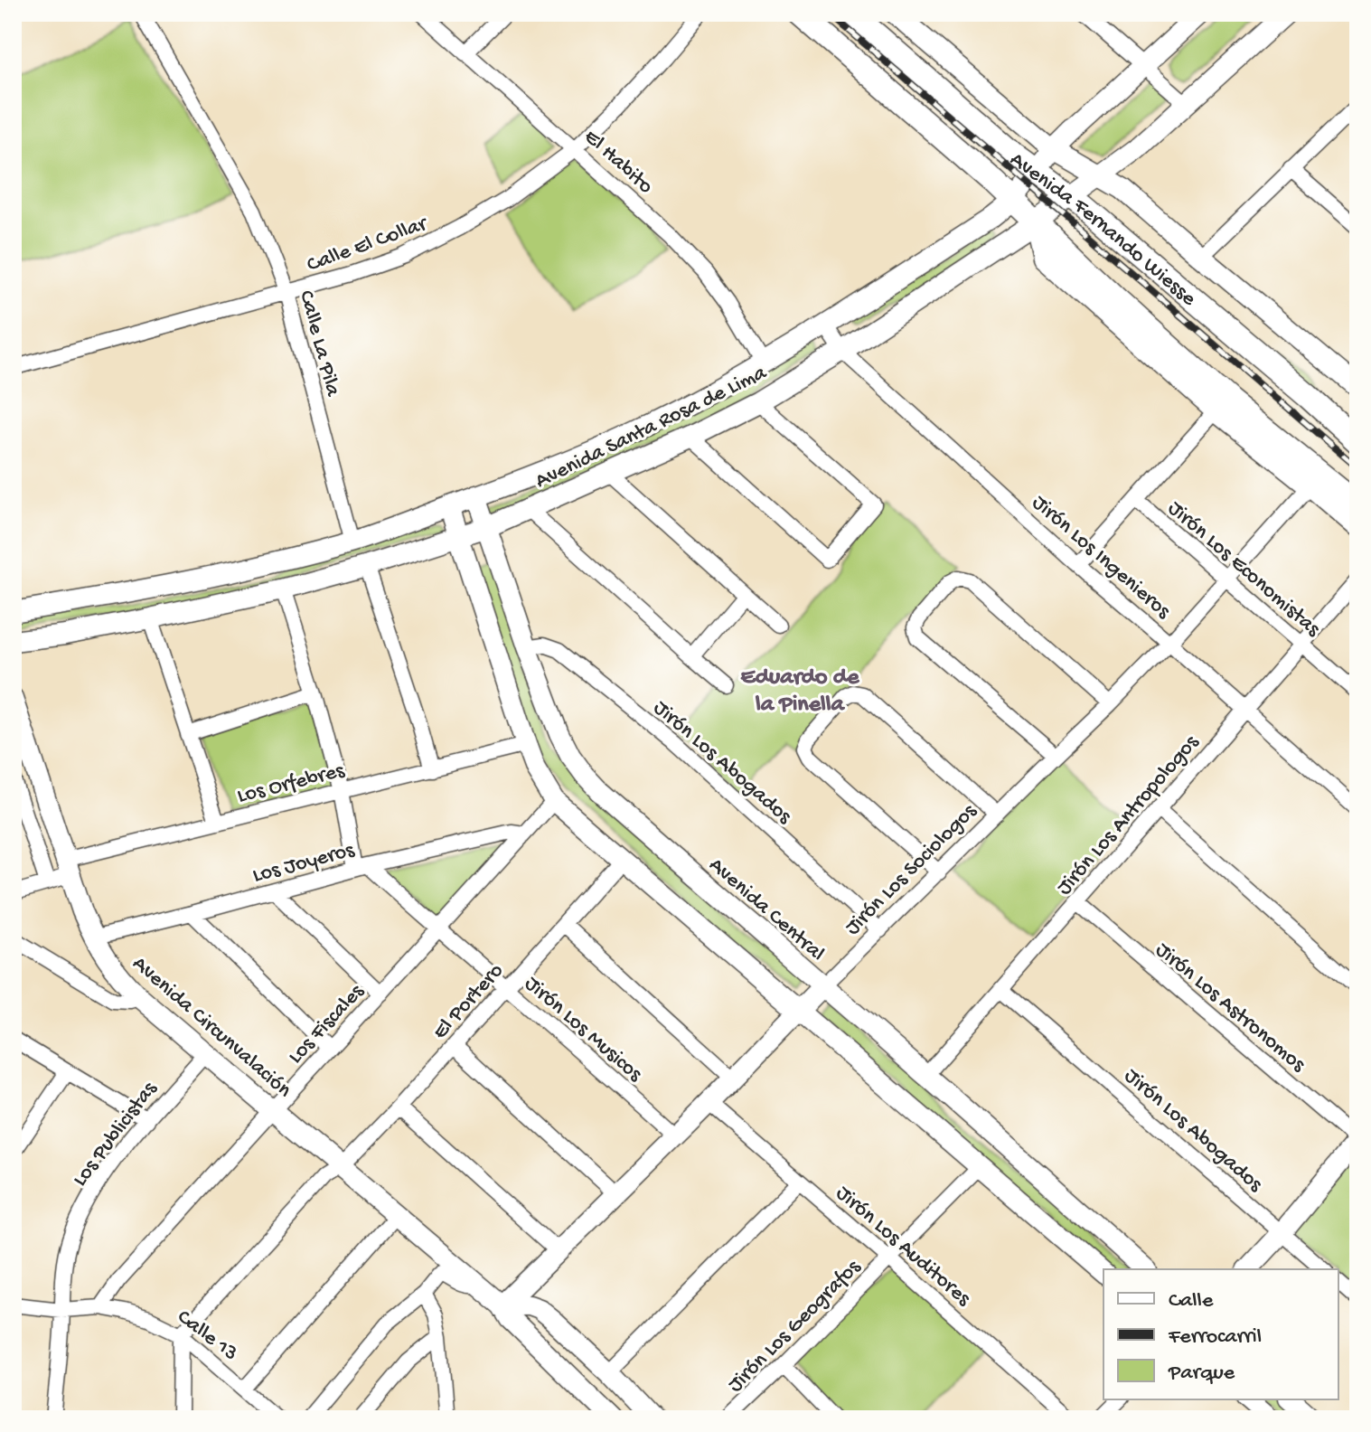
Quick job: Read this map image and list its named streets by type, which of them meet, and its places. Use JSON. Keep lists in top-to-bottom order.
{
  "streets": {
    "main road": [
      "Avenida Fernando Wiesse",
      "Avenida Santa Rosa de Lima",
      "Jirón Los Sociologos",
      "Avenida Central",
      "Avenida Circunvalación"
    ],
    "street": [
      "El Habito",
      "Calle El Collar",
      "Calle La Pila",
      "Jirón Los Ingenieros",
      "Jirón Los Economistas",
      "Jirón Los Abogados",
      "Los Orfebres",
      "Jirón Los Antropologos",
      "Los Joyeros",
      "El Portero",
      "Jirón Los Astronomos",
      "Los Fiscales",
      "Jirón Los Musicos",
      "Los Publicistas",
      "Jirón Los Auditores",
      "Jirón Los Geografos",
      "Calle 13"
    ]
  },
  "crossings": [
    ["El Habito", "Calle El Collar"],
    ["El Habito", "Avenida Santa Rosa de Lima"],
    ["Avenida Fernando Wiesse", "Avenida Santa Rosa de Lima"],
    ["Avenida Fernando Wiesse", "Jirón Los Sociologos"],
    ["Calle El Collar", "Calle La Pila"],
    ["Calle La Pila", "Avenida Santa Rosa de Lima"],
    ["Avenida Santa Rosa de Lima", "Jirón Los Ingenieros"],
    ["Avenida Santa Rosa de Lima", "Avenida Central"],
    ["Jirón Los Ingenieros", "Jirón Los Antropologos"],
    ["Jirón Los Ingenieros", "Jirón Los Sociologos"],
    ["Jirón Los Economistas", "Jirón Los Antropologos"],
    ["Jirón Los Economistas", "Jirón Los Sociologos"],
    ["Jirón Los Abogados", "Jirón Los Antropologos"],
    ["Jirón Los Abogados", "Jirón Los Sociologos"],
    ["Jirón Los Abogados", "Avenida Central"],
    ["Los Orfebres", "Avenida Circunvalación"],
    ["Jirón Los Antropologos", "Avenida Central"],
    ["Jirón Los Antropologos", "Jirón Los Astronomos"],
    ["Los Joyeros", "Los Fiscales"],
    ["Los Joyeros", "Avenida Circunvalación"],
    ["Los Joyeros", "Jirón Los Musicos"],
    ["Jirón Los Sociologos", "Avenida Central"],
    ["Jirón Los Sociologos", "Avenida Circunvalación"],
    ["Jirón Los Sociologos", "Jirón Los Musicos"],
    ["Jirón Los Sociologos", "Jirón Los Auditores"],
    ["El Portero", "Avenida Circunvalación"],
    ["El Portero", "Jirón Los Musicos"],
    ["El Portero", "Calle 13"],
    ["Los Fiscales", "Avenida Circunvalación"],
    ["Los Fiscales", "Jirón Los Musicos"],
    ["Los Fiscales", "Calle 13"],
    ["Avenida Circunvalación", "Los Publicistas"],
    ["Los Publicistas", "Calle 13"],
    ["Jirón Los Auditores", "Jirón Los Geografos"]
  ],
  "districts": ["Eduardo de la Pinella"],
  "legend": ["Calle", "Ferrocarril", "Parque"]
}
